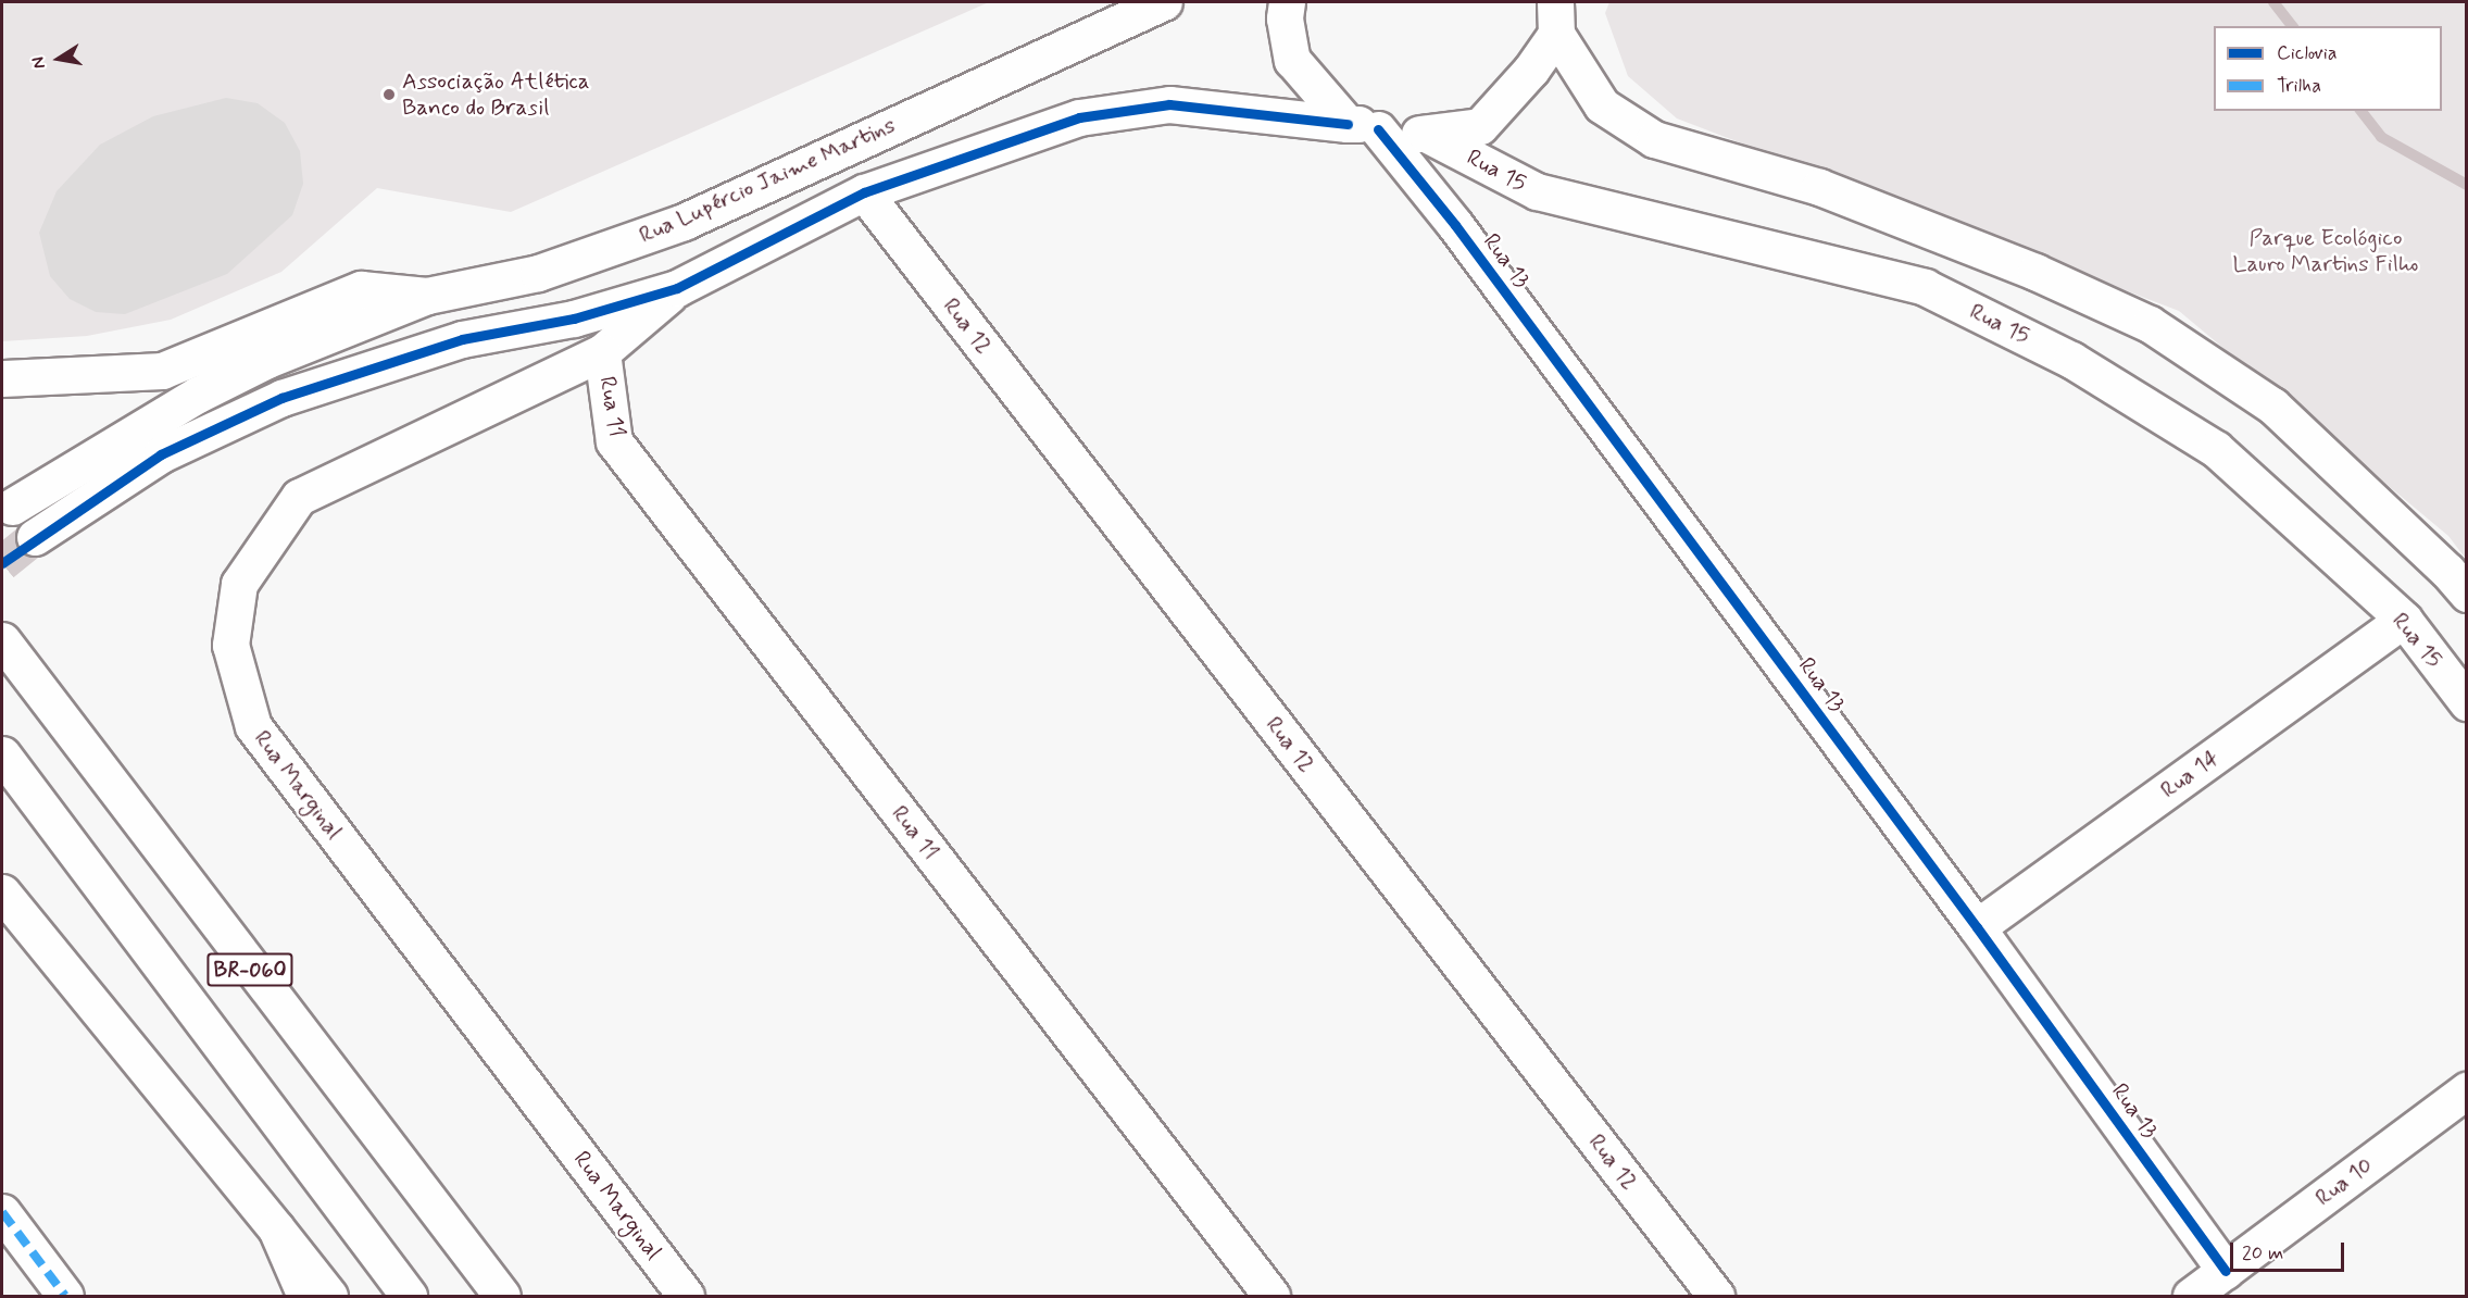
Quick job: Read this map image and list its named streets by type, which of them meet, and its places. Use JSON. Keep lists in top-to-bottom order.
{
  "streets": {
    "main road": [
      "Rua 15",
      "Rua Lupércio Jaime Martins",
      "Rua 13",
      "Rua 12",
      "Rua 11",
      "Rua 14",
      "Rua Marginal",
      "BR-060",
      "Rua 10"
    ]
  },
  "crossings": [
    ["Rua 15", "Rua 14"],
    ["Rua 13", "Rua 14"],
    ["Rua 13", "Rua 10"],
    ["Rua 11", "Rua Marginal"]
  ],
  "parks": ["Parque Ecológico Lauro Martins Filho"],
  "places": ["Associação Atlética Banco do Brasil"],
  "legend": ["Ciclovia", "Trilha"],
  "scale_bar": "20 m",
  "north": "left"
}
